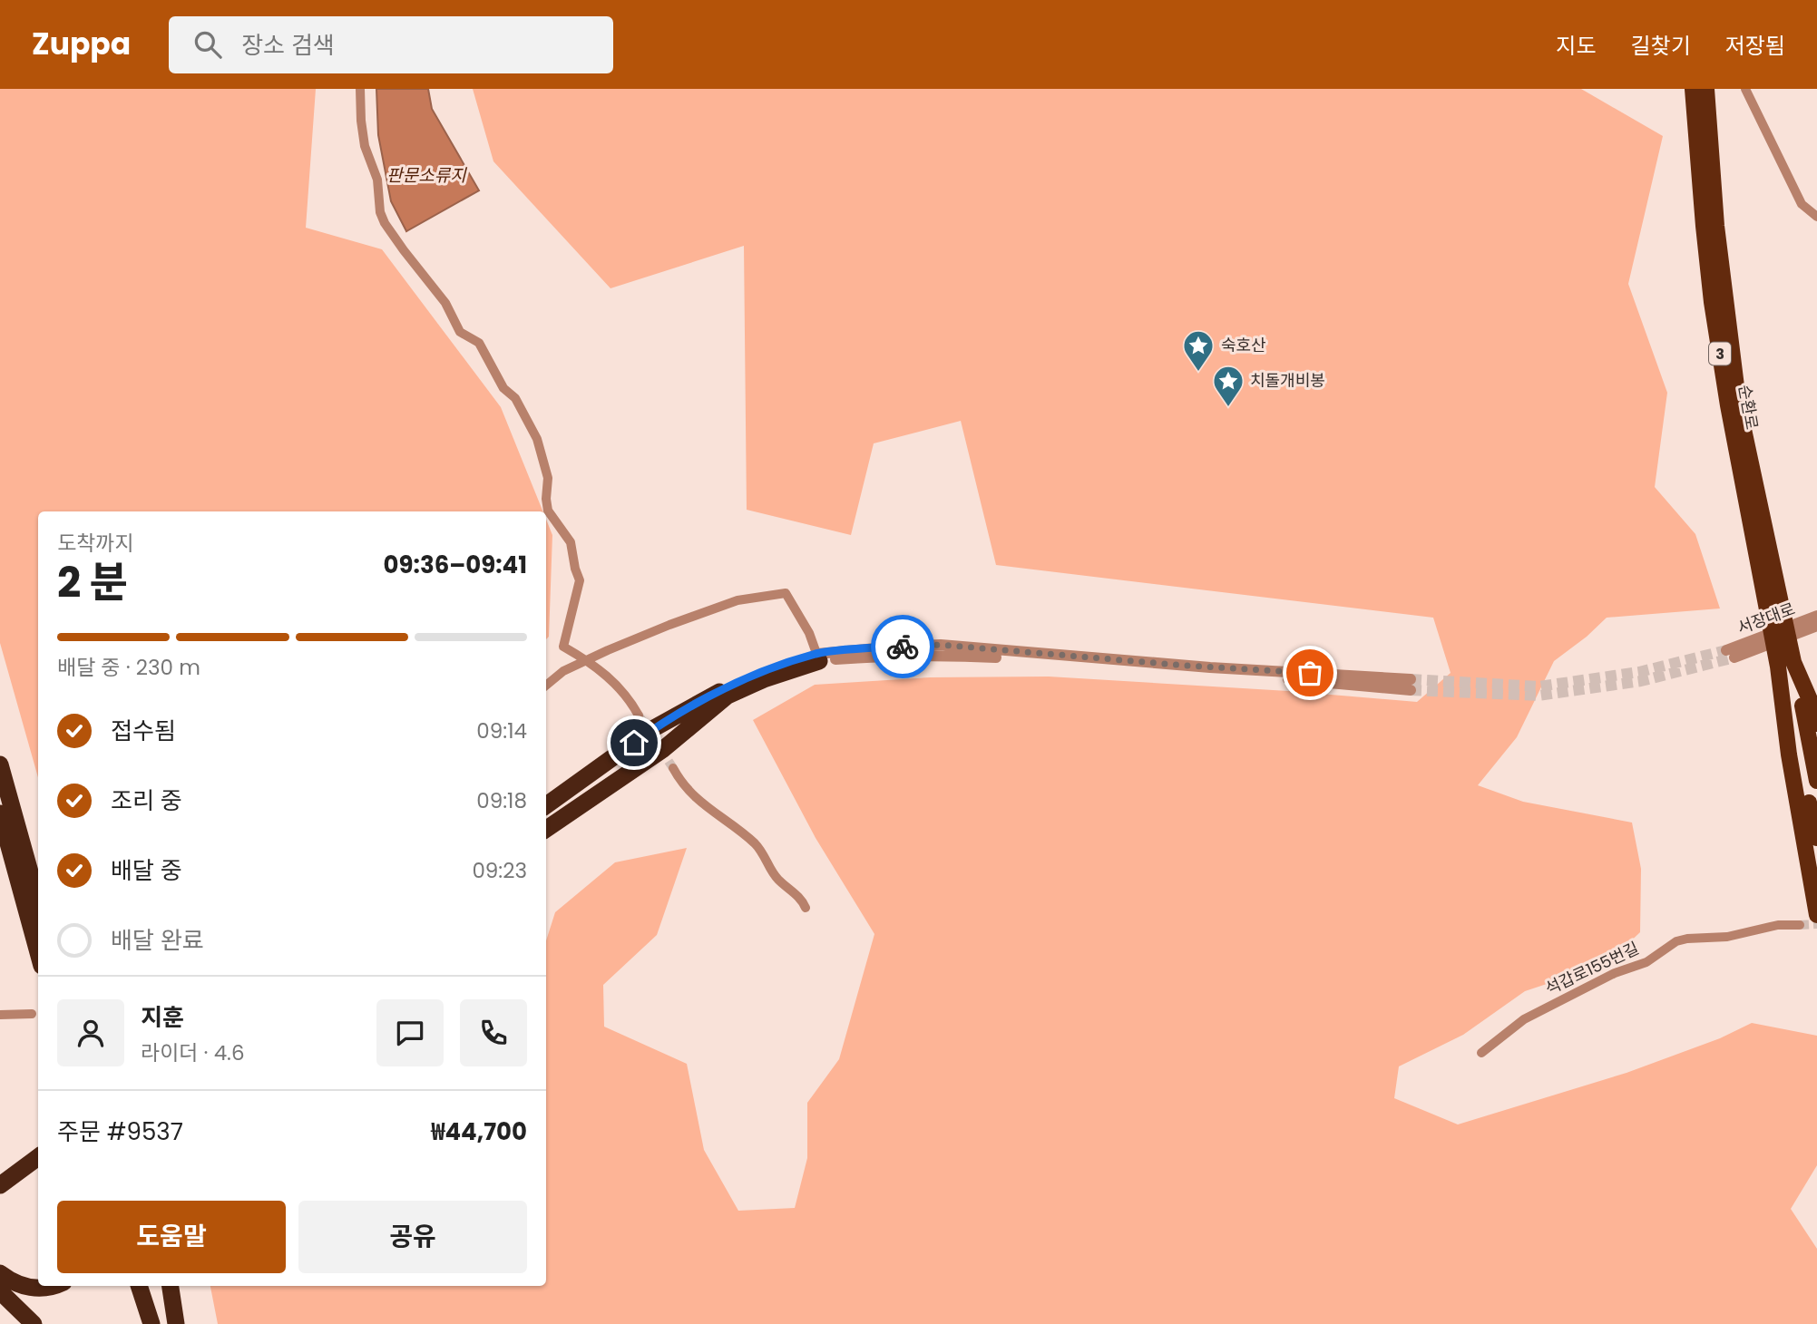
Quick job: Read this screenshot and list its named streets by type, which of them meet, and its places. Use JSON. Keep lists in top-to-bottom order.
{
  "streets": {
    "highway": ["3", "순환로"],
    "street": ["서장대로", "석갑로155번길"]
  },
  "crossings": [
    ["3", "순환로"]
  ],
  "water": ["판문소류지"],
  "places": {
    "place": ["숙호산", "치돌개비봉"]
  },
  "page": {
    "header": "Zuppa",
    "search": "장소 검색",
    "nav": ["지도", "길찾기", "저장됨"],
    "heading": ["2 분", "도착까지", "09:36–09:41"],
    "panel": [
      "지훈",
      "라이더 · 4.6",
      "주문 #9537",
      "₩44,700"
    ],
    "bar": "배달 중 · 230 m",
    "list": [
      ["접수됨", "09:14"],
      ["조리 중", "09:18"],
      ["배달 중", "09:23"],
      "배달 완료"
    ],
    "buttons": ["도움말", "공유"]
  }
}
